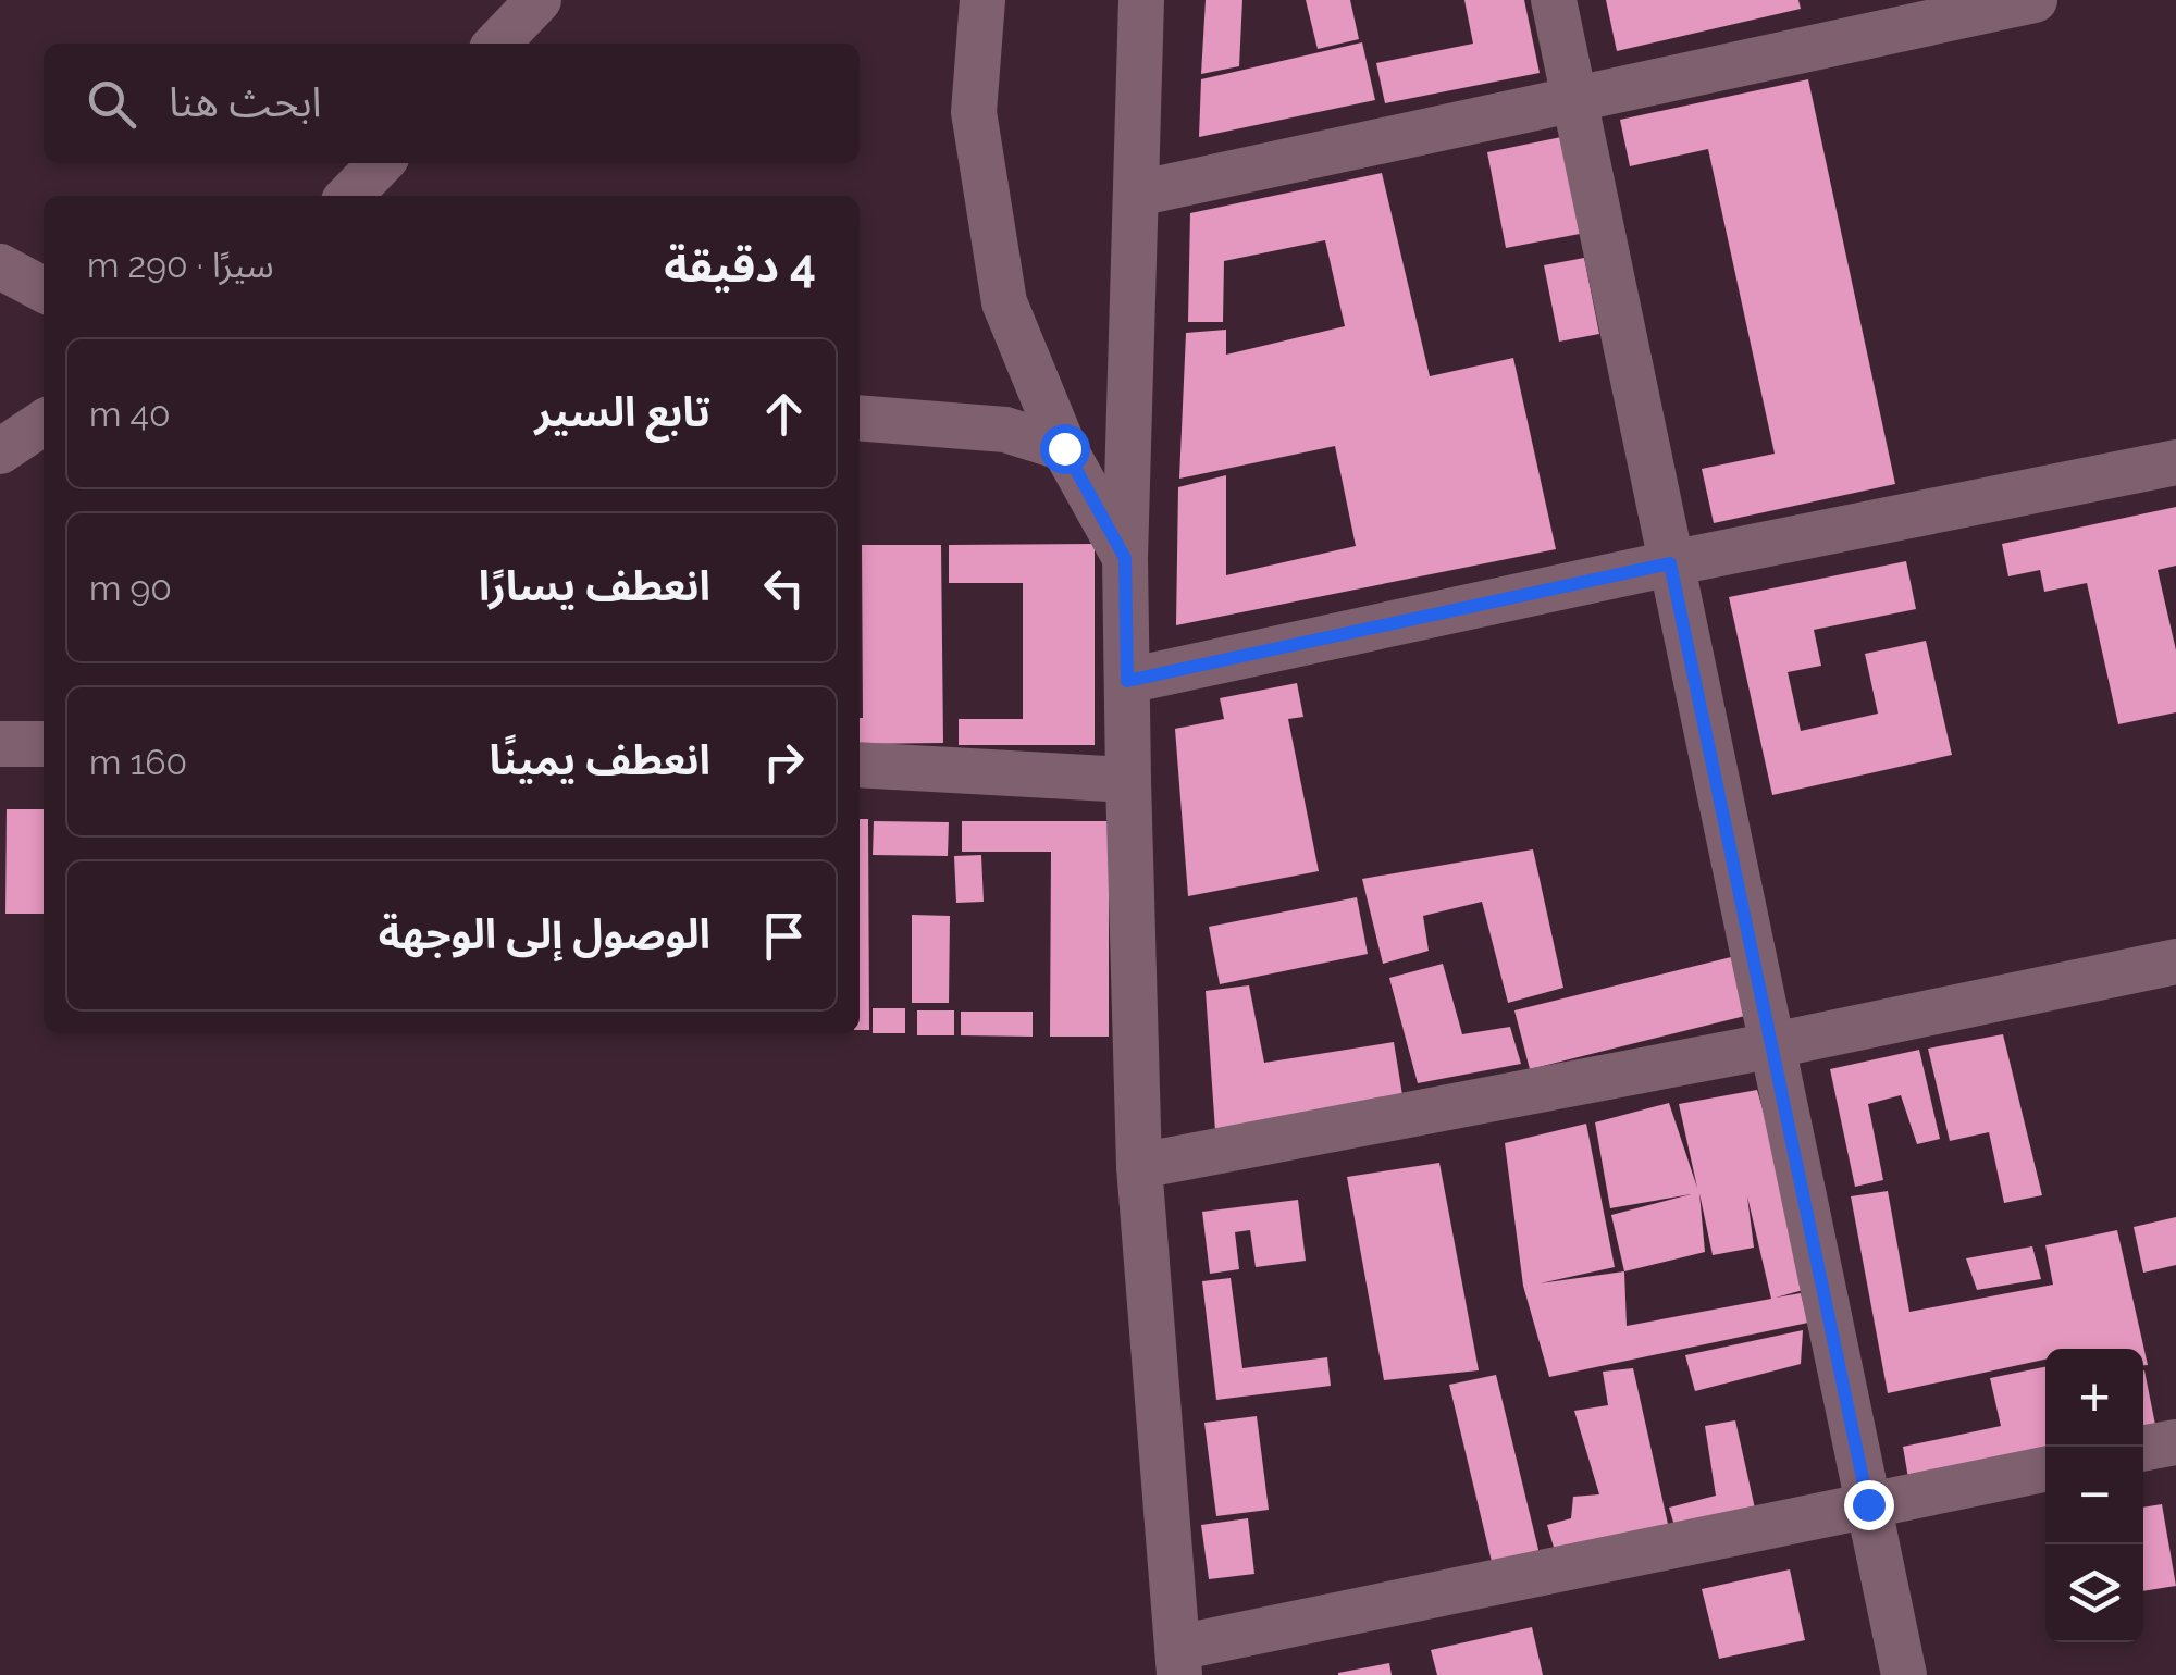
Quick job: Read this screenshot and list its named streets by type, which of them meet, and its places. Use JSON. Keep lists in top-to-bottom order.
{
  "page": {
    "search": "ابحث هنا",
    "heading": ["4 دقيقة", "سيرًا · 290 m"],
    "list": [
      ["تابع السير", "40 m"],
      ["انعطف يسارًا", "90 m"],
      ["انعطف يمينًا", "160 m"],
      "الوصول إلى الوجهة"
    ],
    "map_buttons": ["+", "−"]
  }
}
